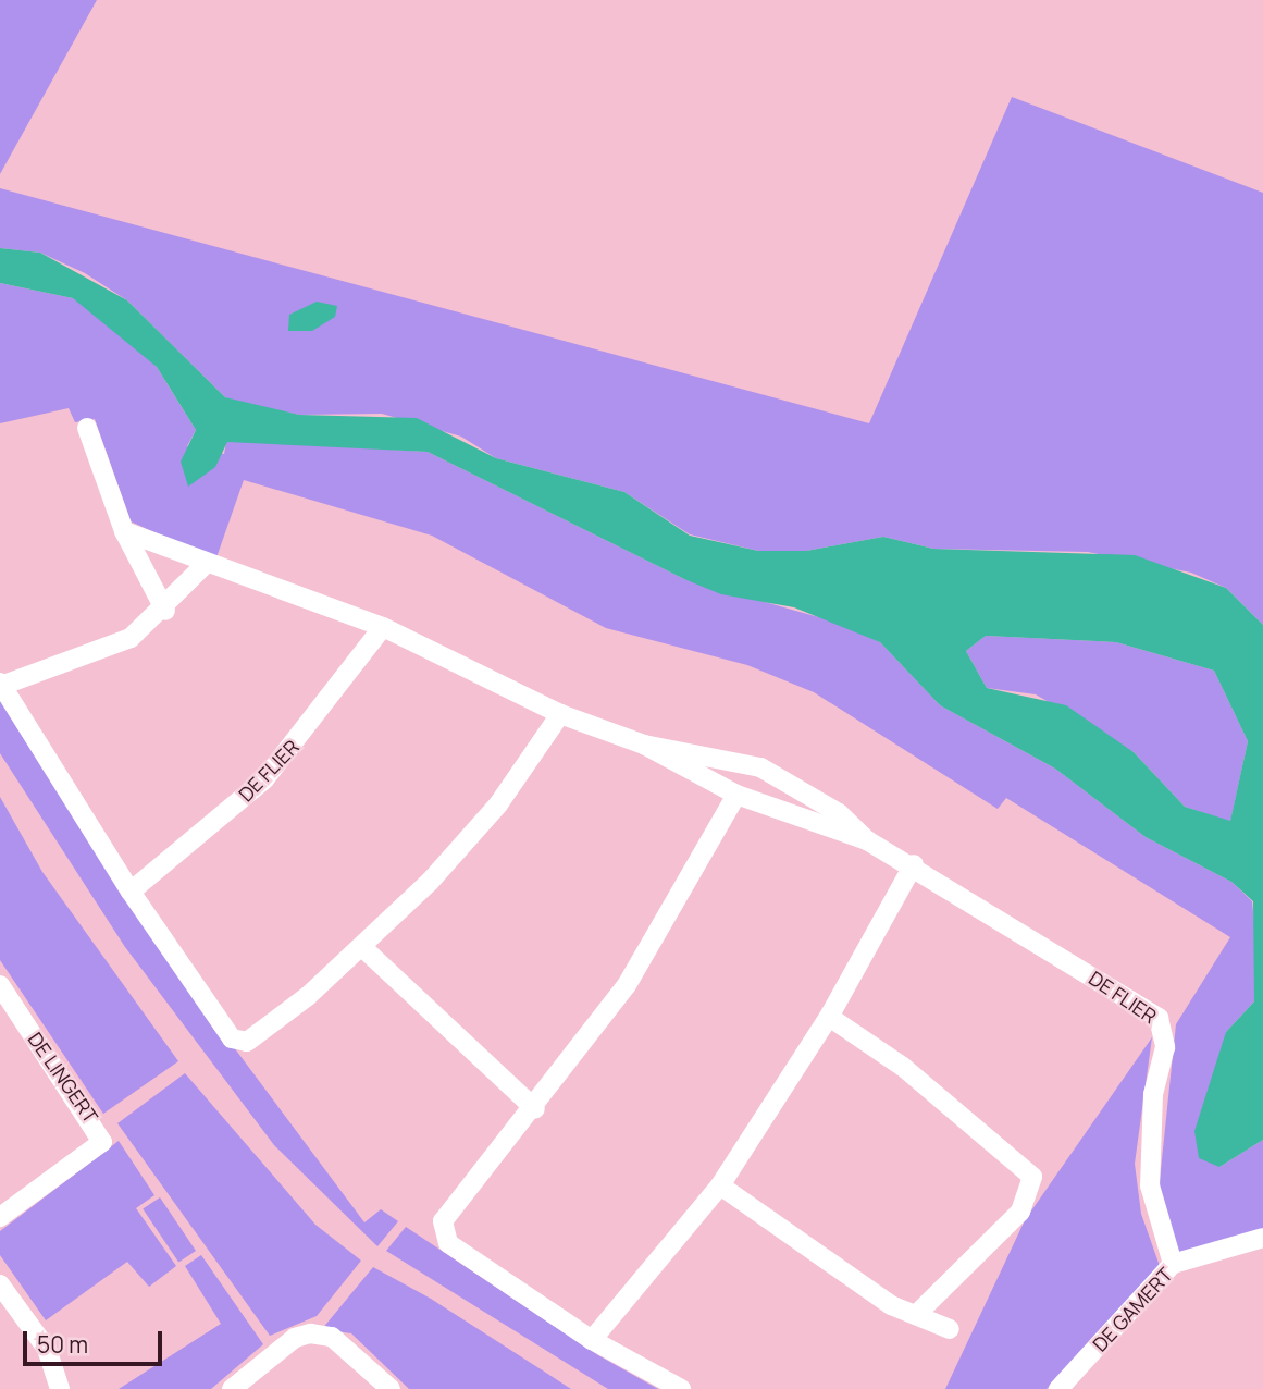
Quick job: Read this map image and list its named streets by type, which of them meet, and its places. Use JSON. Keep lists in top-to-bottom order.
{
  "streets": {
    "street": ["DE FLIER", "DE LINGERT", "DE GAMERT"]
  },
  "crossings": [
    ["DE FLIER", "DE GAMERT"]
  ],
  "scale_bar": "50 m"
}
